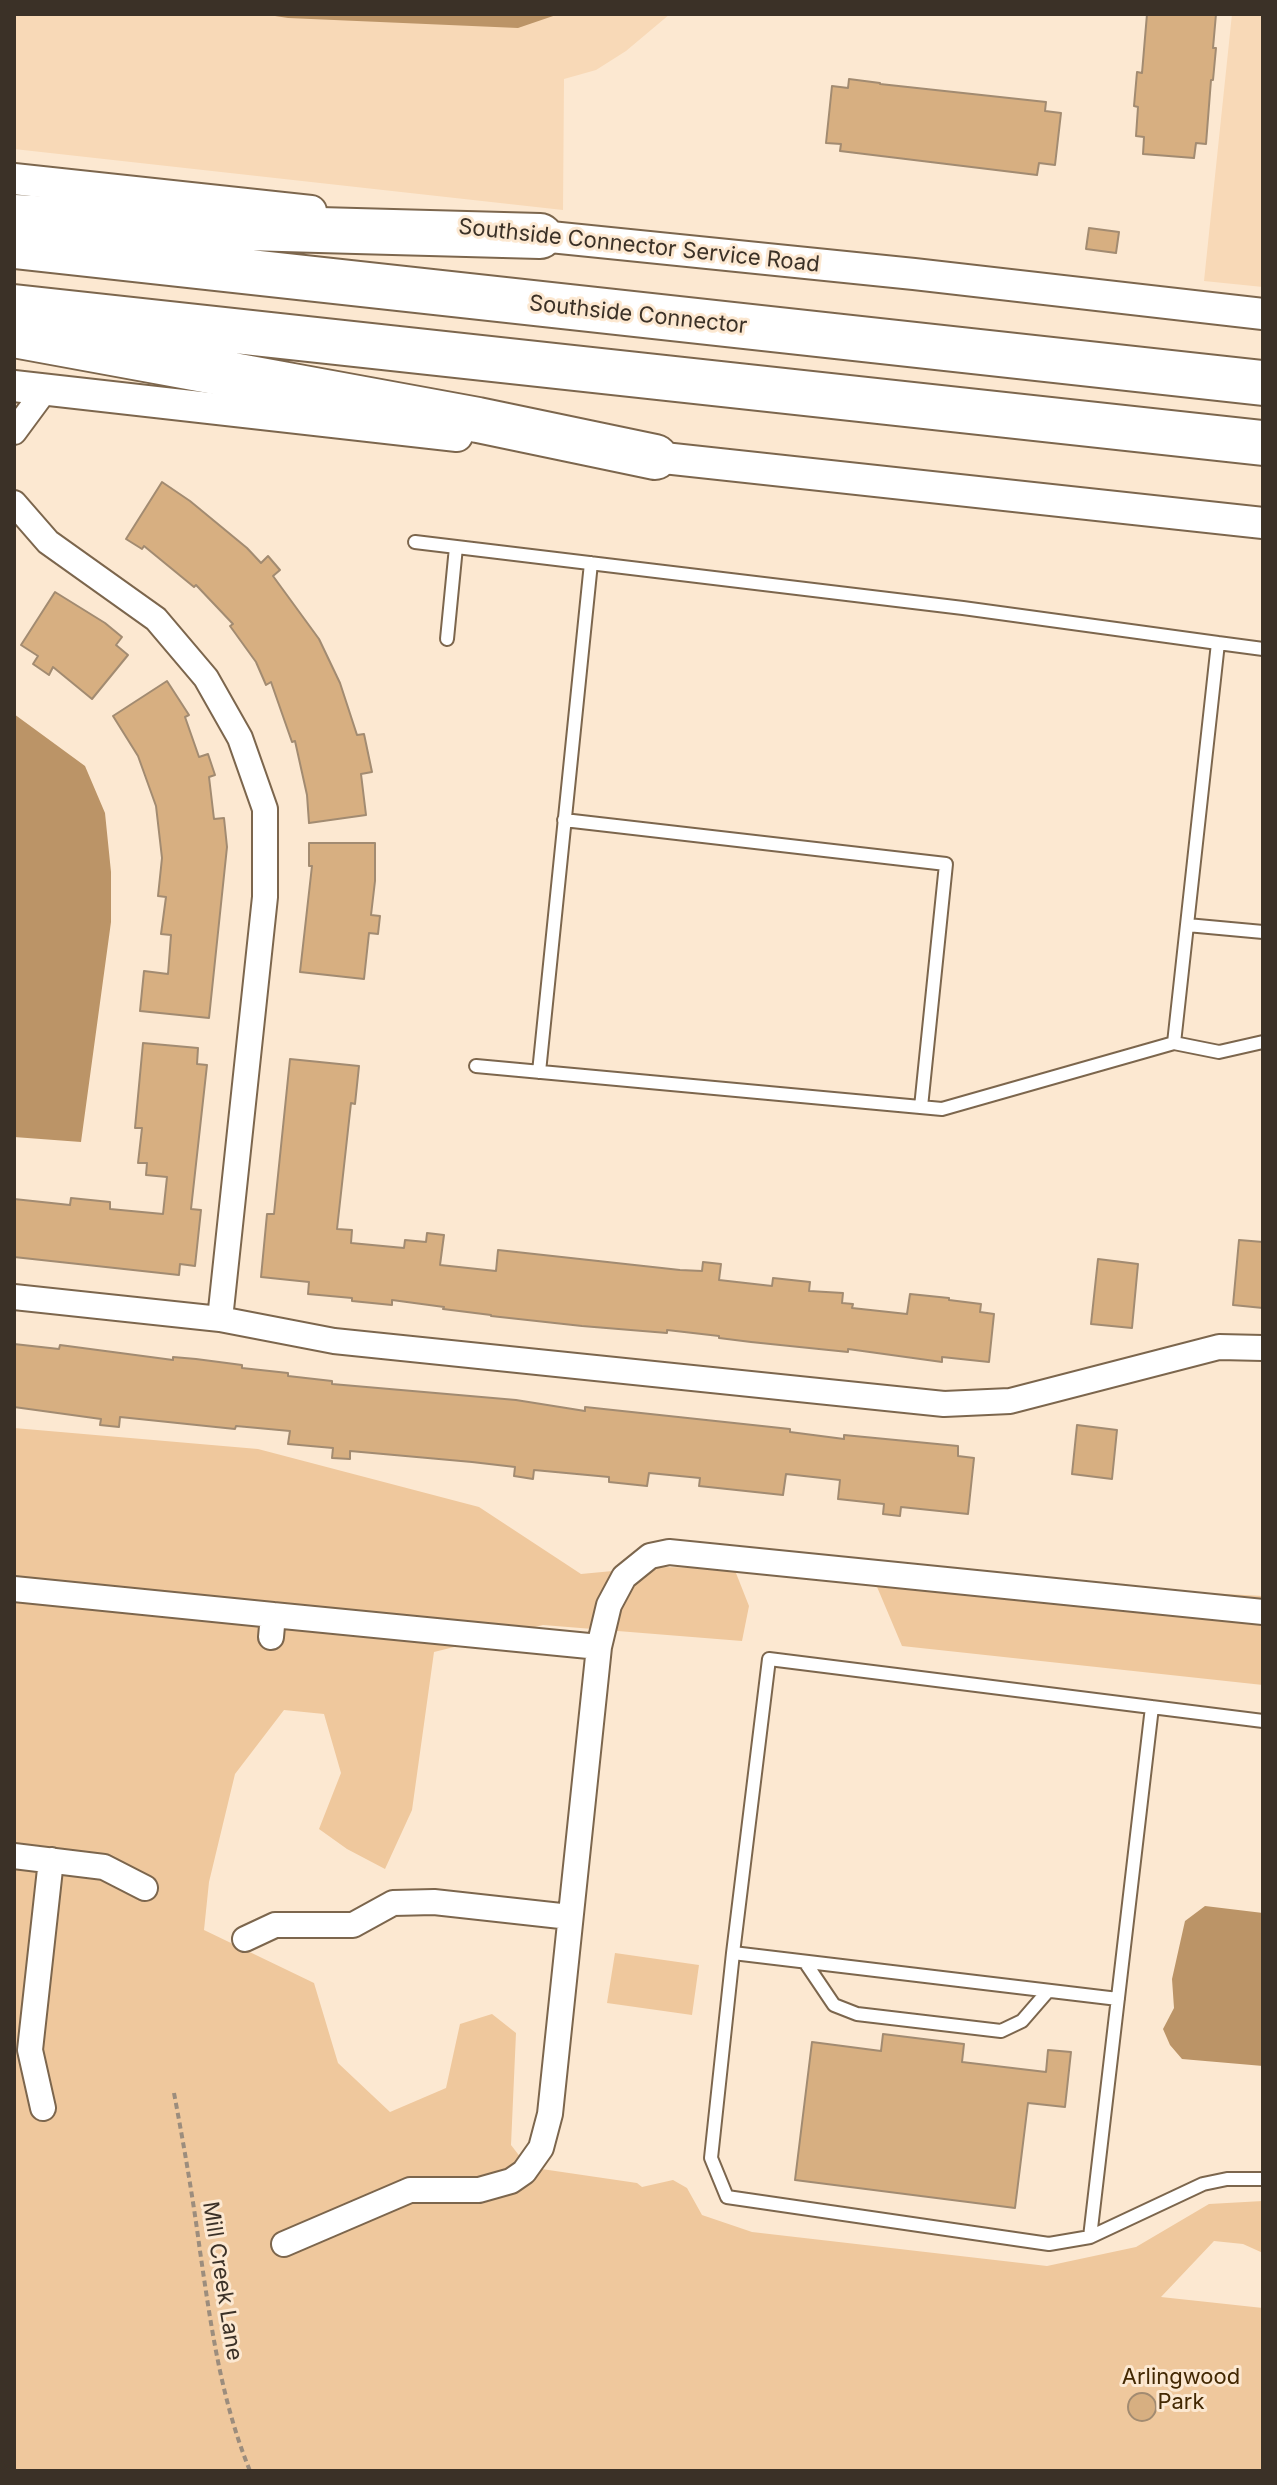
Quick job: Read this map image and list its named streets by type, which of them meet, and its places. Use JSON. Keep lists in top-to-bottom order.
{
  "streets": {
    "highway": ["Southside Connector"],
    "street": ["Southside Connector Service Road"],
    "path": ["Mill Creek Lane"]
  },
  "parks": ["Arlingwood Park"]
}
